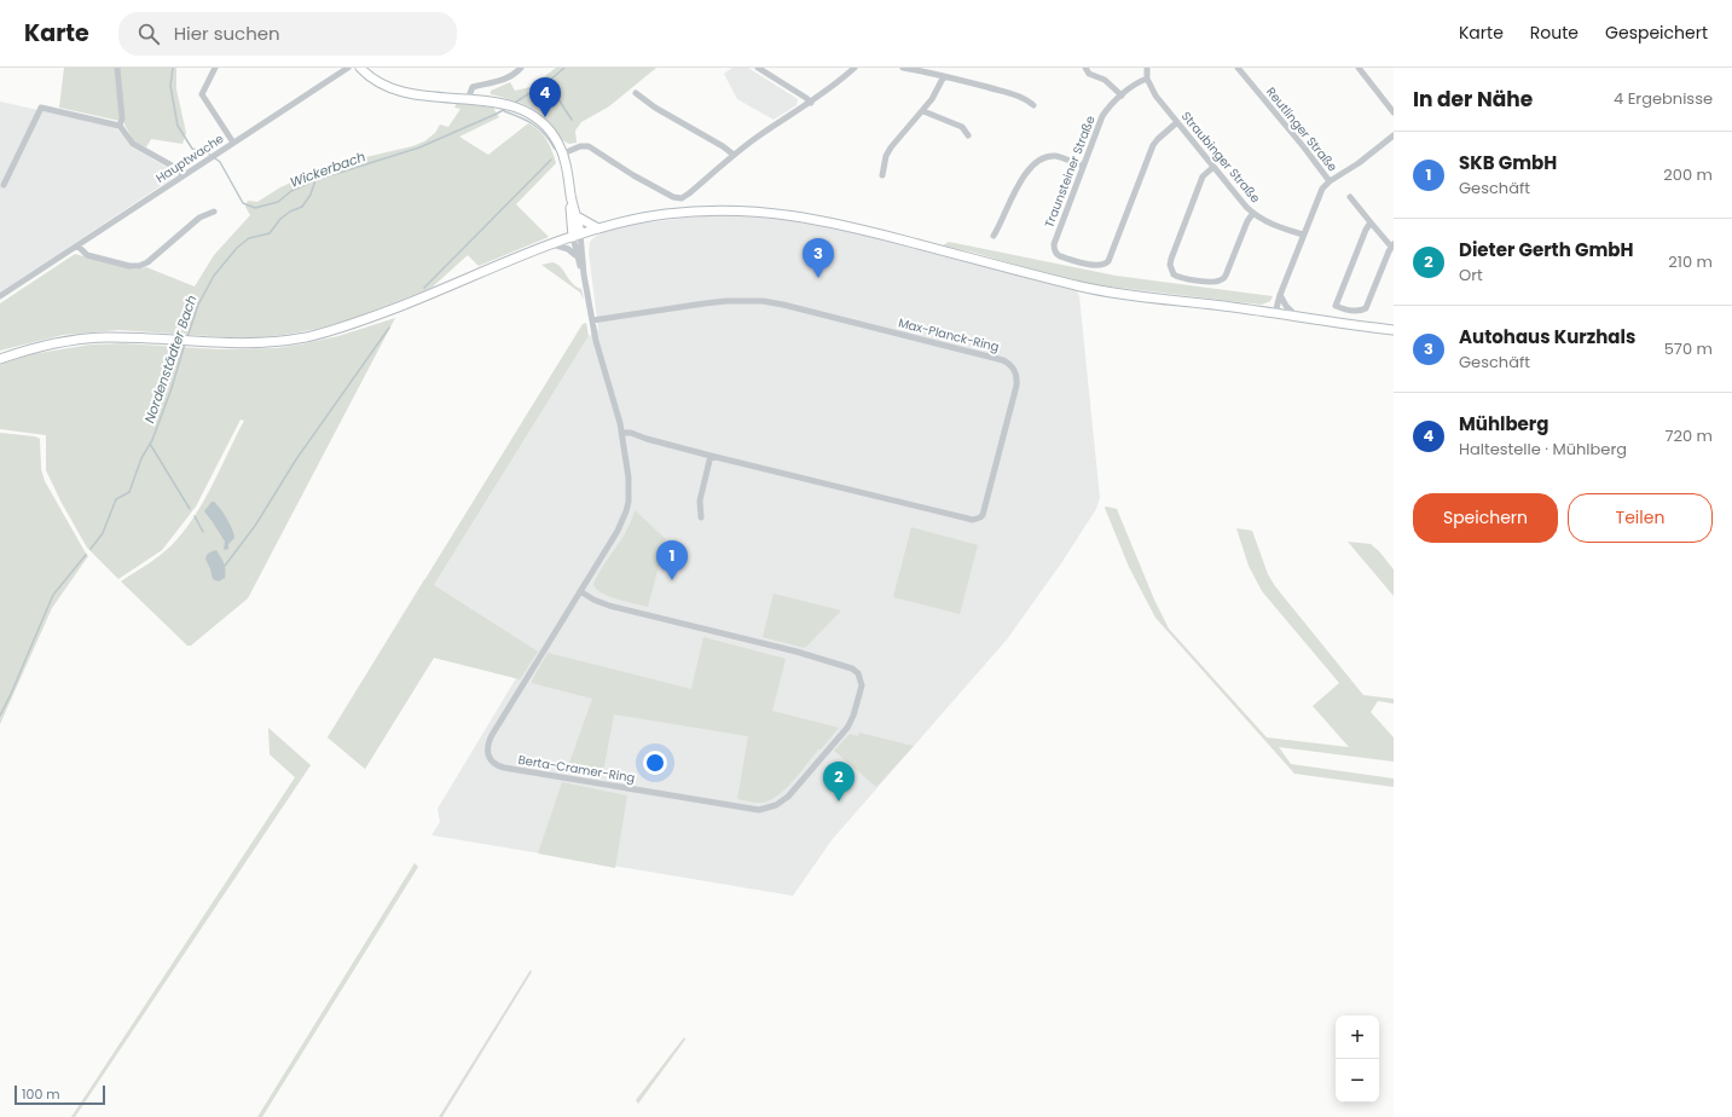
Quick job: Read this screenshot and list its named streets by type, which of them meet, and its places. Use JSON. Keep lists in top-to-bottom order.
{
  "streets": {
    "street": [
      "Reutlinger Straße",
      "Straubinger Straße",
      "Hauptwache",
      "Traunsteiner Straße",
      "Max-Planck-Ring",
      "Berta-Cramer-Ring"
    ]
  },
  "crossings": [
    ["Straubinger Straße", "Traunsteiner Straße"],
    ["Max-Planck-Ring", "Berta-Cramer-Ring"]
  ],
  "water": ["Wickerbach", "Nordenstädter Bach"],
  "scale_bar": "100 m",
  "page": {
    "header": "Karte",
    "search": "Hier suchen",
    "nav": ["Karte", "Route", "Gespeichert"],
    "heading": ["In der Nähe", "4 Ergebnisse"],
    "pins": [
      "4",
      "3",
      "1",
      "2"
    ],
    "list": [
      {
        "mark": "1",
        "name": "SKB GmbH",
        "note": "Geschäft",
        "value": "200 m"
      },
      {
        "mark": "2",
        "name": "Dieter Gerth GmbH",
        "note": "Ort",
        "value": "210 m"
      },
      {
        "mark": "3",
        "name": "Autohaus Kurzhals",
        "note": "Geschäft",
        "value": "570 m"
      },
      {
        "mark": "4",
        "name": "Mühlberg",
        "note": "Haltestelle · Mühlberg",
        "value": "720 m"
      }
    ],
    "buttons": ["Speichern", "Teilen"],
    "map_buttons": ["+", "−"],
    "scale": "100 m"
  }
}
